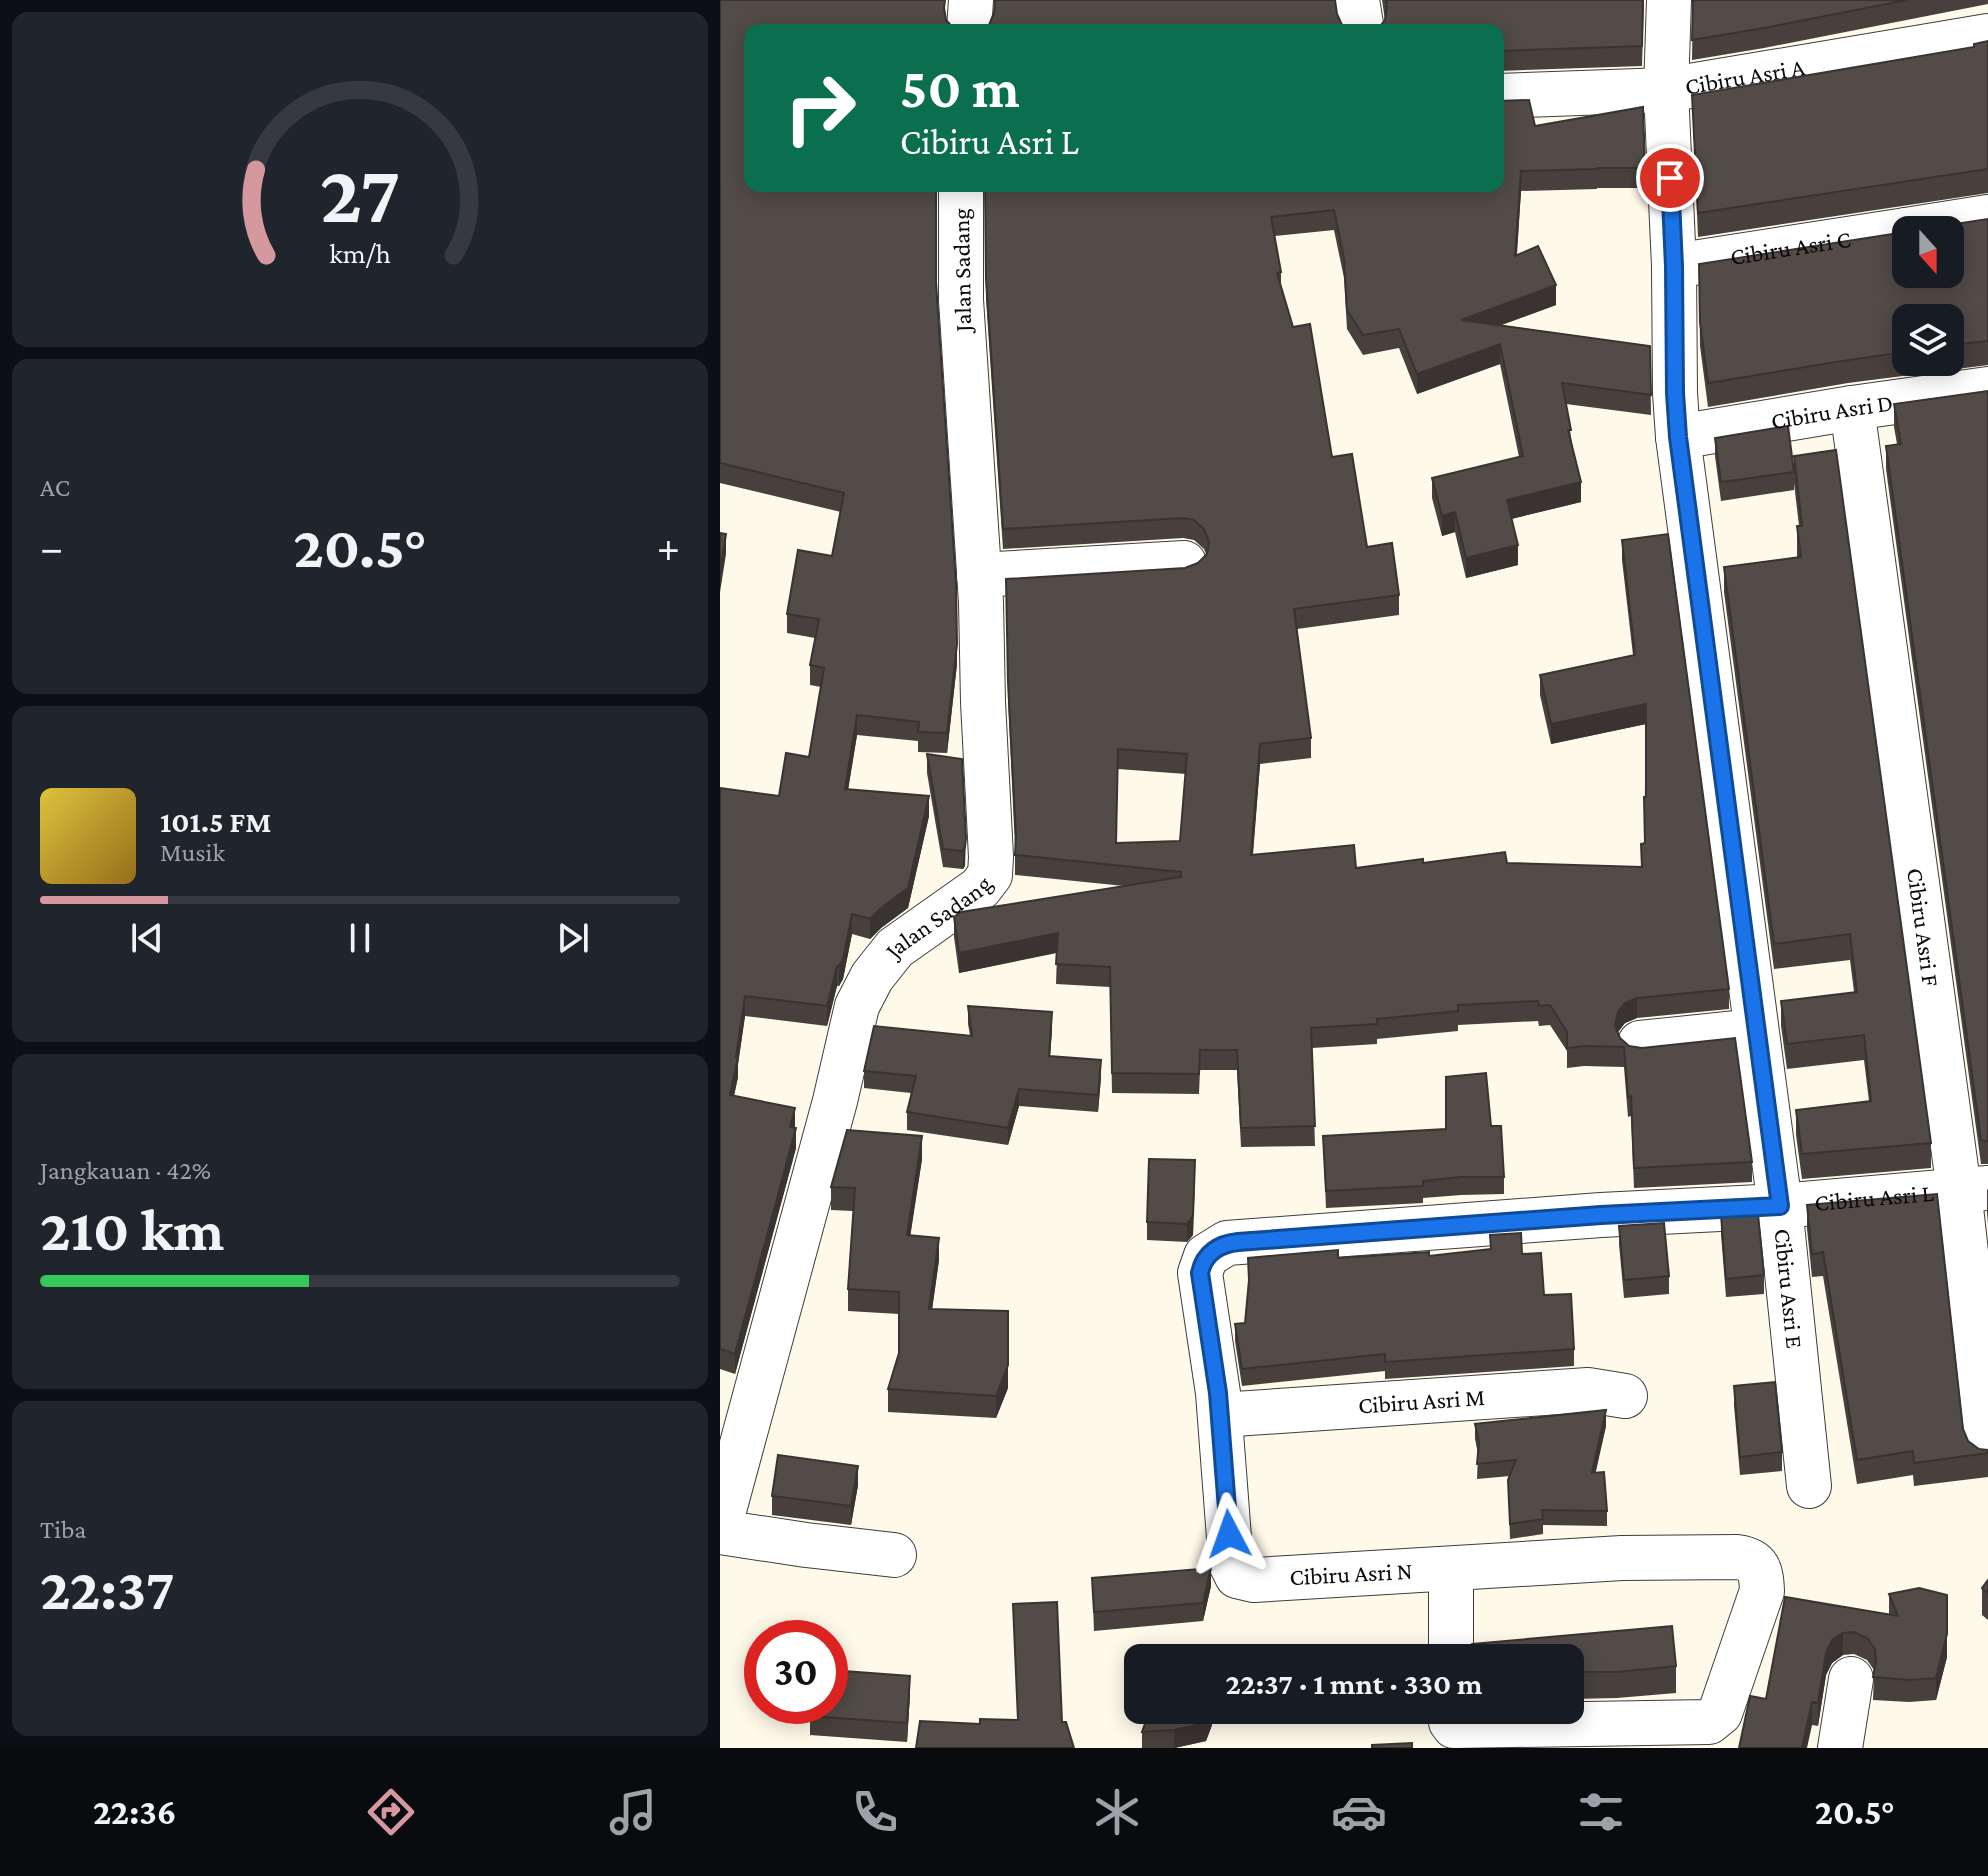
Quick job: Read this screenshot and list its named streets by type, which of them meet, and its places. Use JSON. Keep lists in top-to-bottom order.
{
  "streets": {
    "street": [
      "Cibiru Asri A",
      "Cibiru Asri C",
      "Jalan Sadang",
      "Cibiru Asri D",
      "Cibiru Asri F",
      "Cibiru Asri L",
      "Cibiru Asri E",
      "Cibiru Asri M",
      "Cibiru Asri N"
    ]
  },
  "crossings": [
    ["Cibiru Asri A", "Cibiru Asri E"],
    ["Cibiru Asri C", "Cibiru Asri E"],
    ["Cibiru Asri D", "Cibiru Asri F"],
    ["Cibiru Asri D", "Cibiru Asri E"],
    ["Cibiru Asri F", "Cibiru Asri L"],
    ["Cibiru Asri L", "Cibiru Asri E"],
    ["Cibiru Asri L", "Cibiru Asri N"],
    ["Cibiru Asri M", "Cibiru Asri N"]
  ],
  "north": "bottom",
  "page": {
    "turn": ["50 m", "Cibiru Asri L"],
    "tile": [
      "AC",
      ["Jangkauan · 42%", "210 km"],
      ["Tiba", "22:37"]
    ],
    "heat": ["−", "20.5°", "+"],
    "song": ["101.5 FM", "Musik"],
    "limit": "30",
    "trip": "22:37 · 1 mnt · 330 m",
    "tabs": ["22:36", "20.5°"],
    "gauge": ["27", "km/h"]
  }
}
